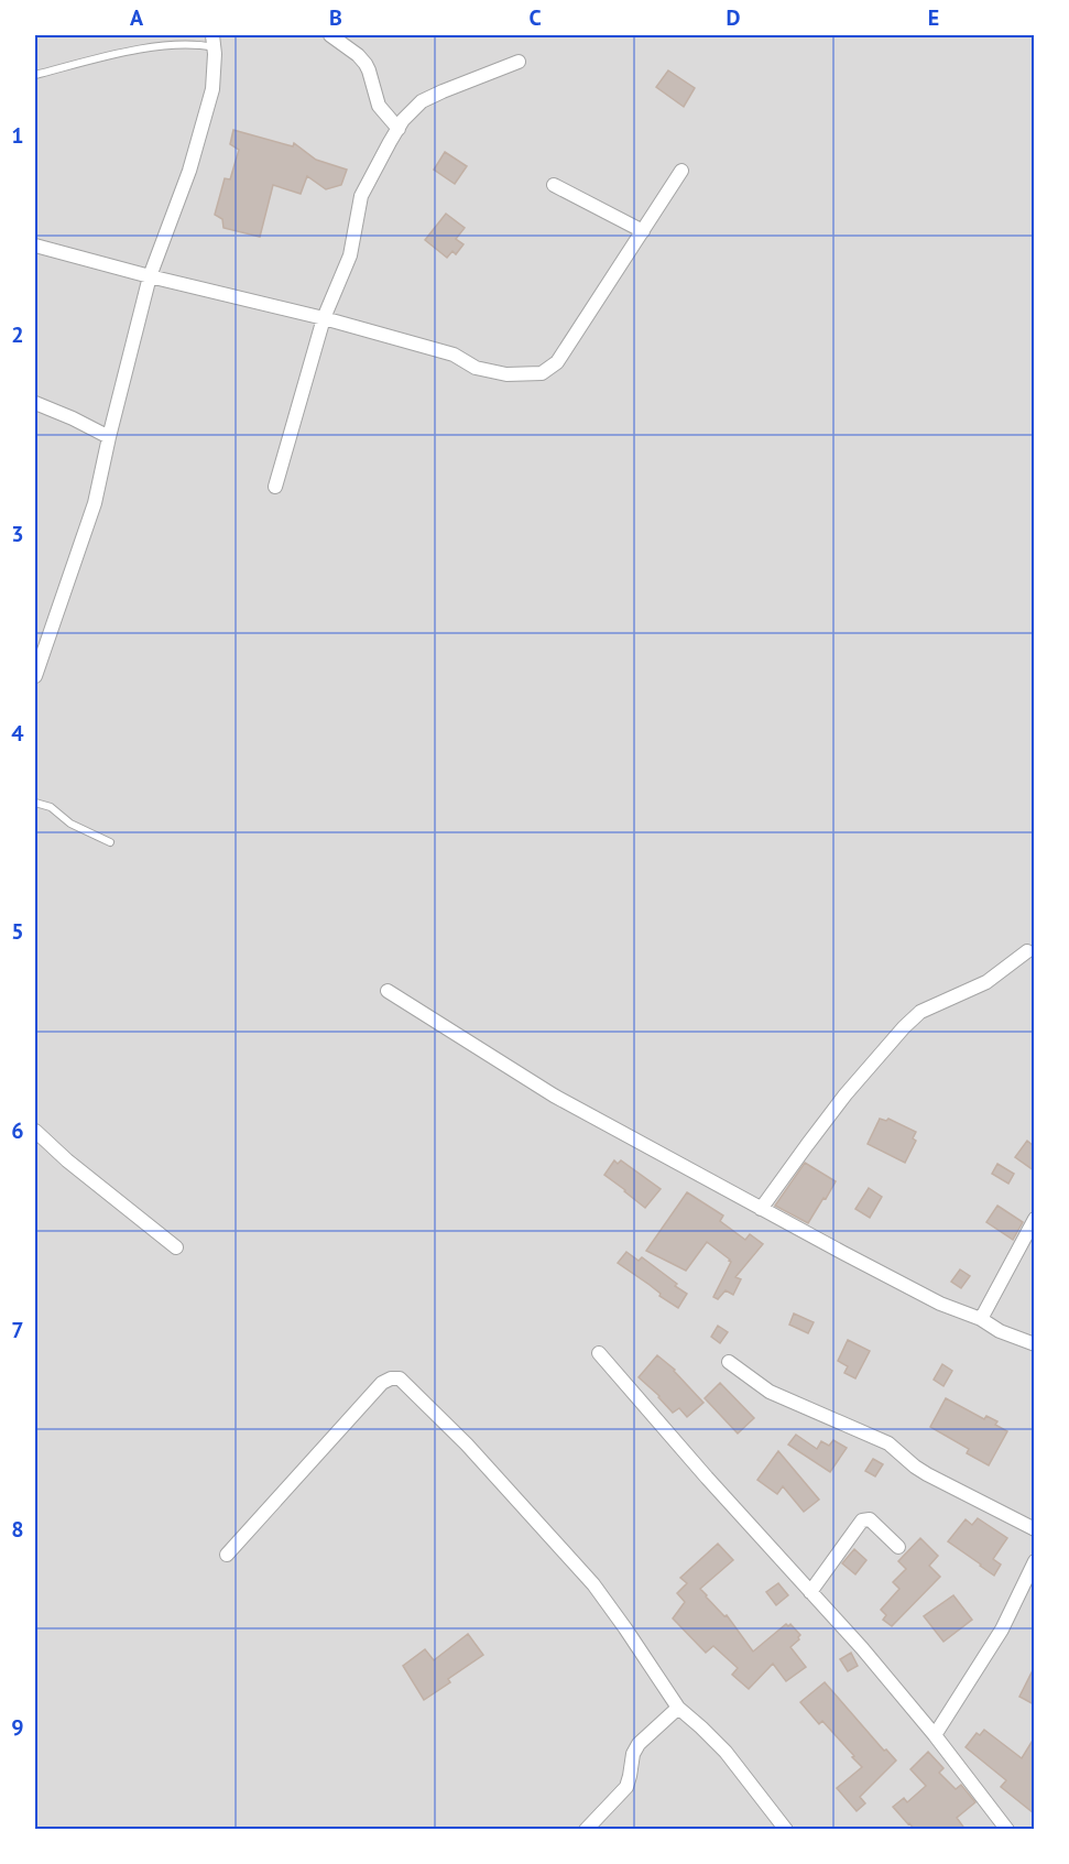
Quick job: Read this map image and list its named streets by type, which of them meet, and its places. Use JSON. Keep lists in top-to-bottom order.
{
  "grid": {
    "columns": [
      "A",
      "B",
      "C",
      "D",
      "E"
    ],
    "rows": [
      "1",
      "2",
      "3",
      "4",
      "5",
      "6",
      "7",
      "8",
      "9"
    ]
  }
}
